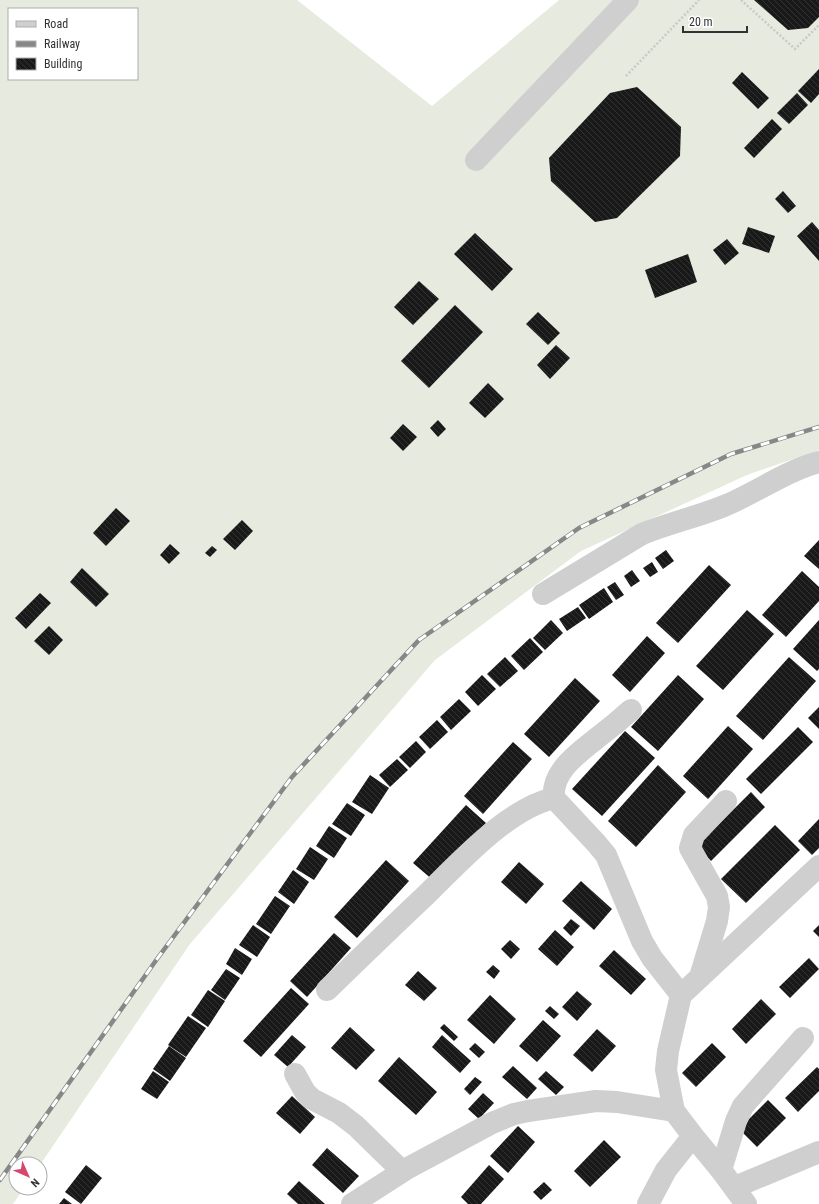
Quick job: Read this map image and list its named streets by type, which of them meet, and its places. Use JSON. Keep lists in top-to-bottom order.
{
  "legend": ["Road", "Railway", "Building"],
  "scale_bar": "20 m",
  "north": "bottom right"
}
